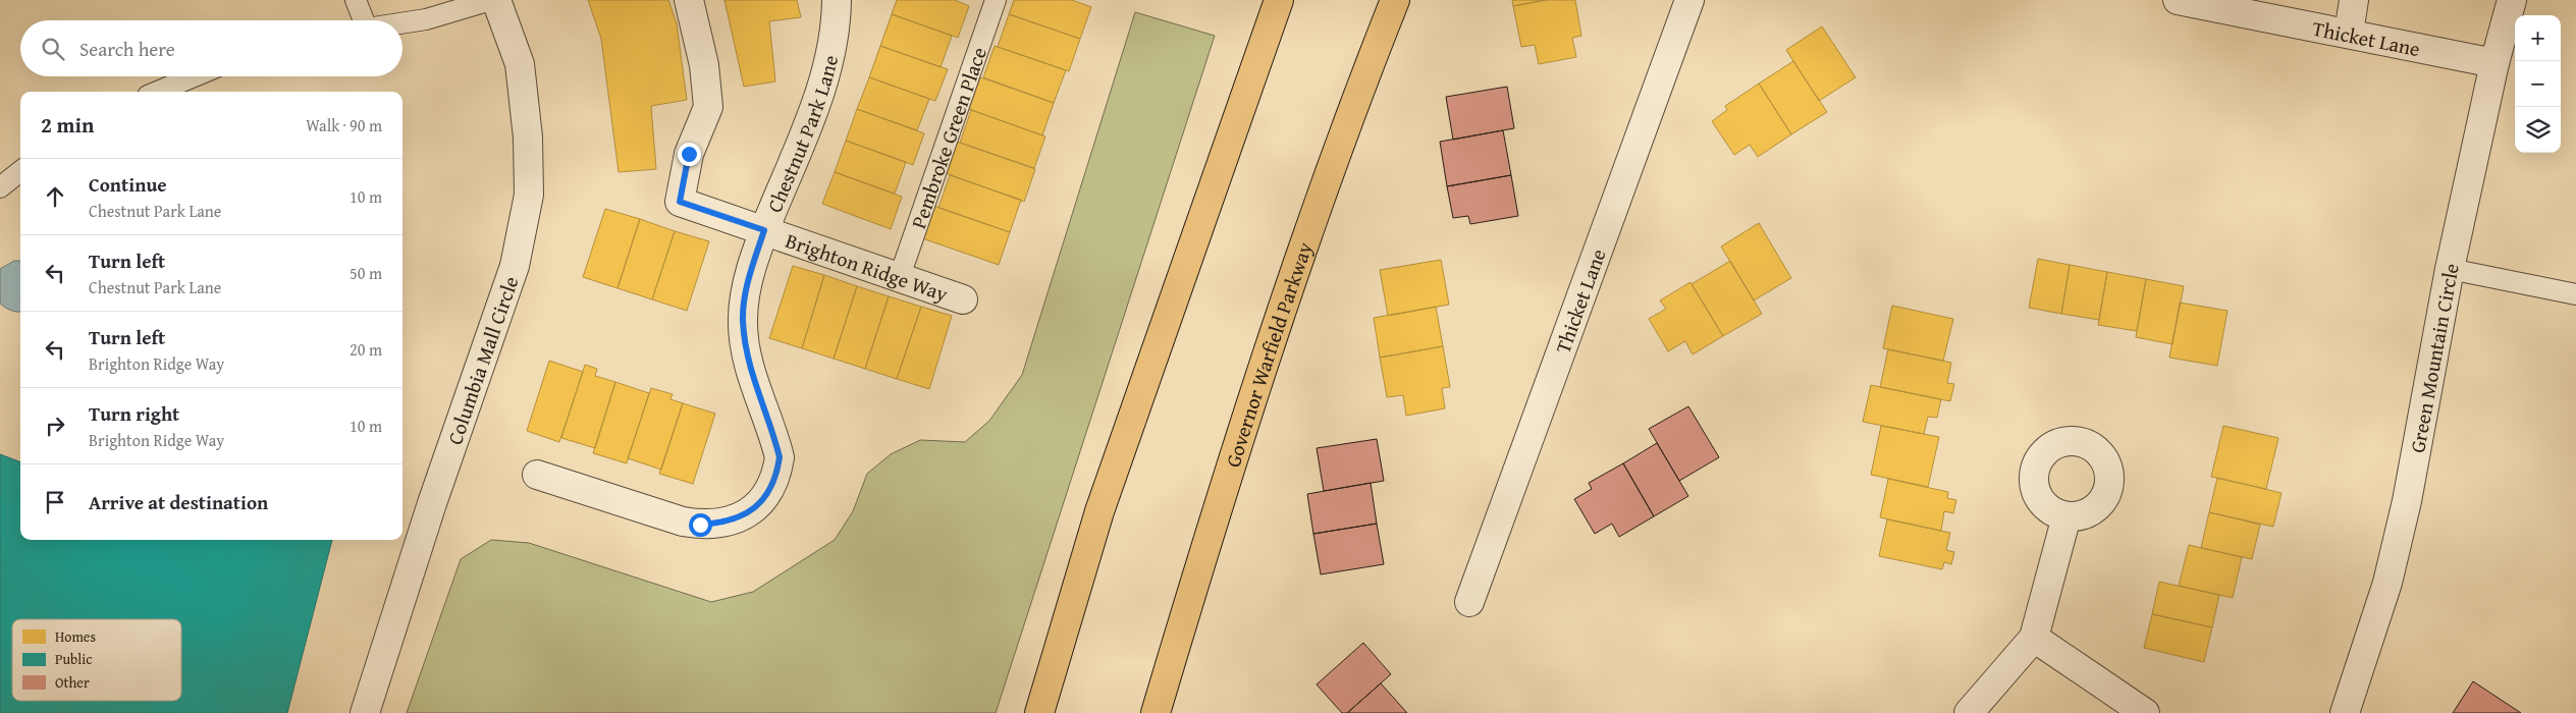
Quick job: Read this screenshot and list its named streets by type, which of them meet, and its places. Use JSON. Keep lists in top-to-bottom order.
{
  "streets": {
    "main road": ["Governor Warfield Parkway"],
    "street": [
      "Thicket Lane",
      "Chestnut Park Lane",
      "Brighton Ridge Way",
      "Green Mountain Circle",
      "Columbia Mall Circle"
    ],
    "lane": ["Pembroke Green Place"]
  },
  "crossings": [
    ["Thicket Lane", "Green Mountain Circle"],
    ["Chestnut Park Lane", "Brighton Ridge Way"],
    ["Pembroke Green Place", "Brighton Ridge Way"]
  ],
  "legend": ["Homes", "Public", "Other"],
  "page": {
    "map_buttons": ["+", "−"],
    "search": "Search here",
    "heading": ["2 min", "Walk · 90 m"],
    "list": [
      ["Continue", "Chestnut Park Lane", "10 m"],
      ["Turn left", "Chestnut Park Lane", "50 m"],
      ["Turn left", "Brighton Ridge Way", "20 m"],
      ["Turn right", "Brighton Ridge Way", "10 m"],
      "Arrive at destination"
    ]
  }
}
